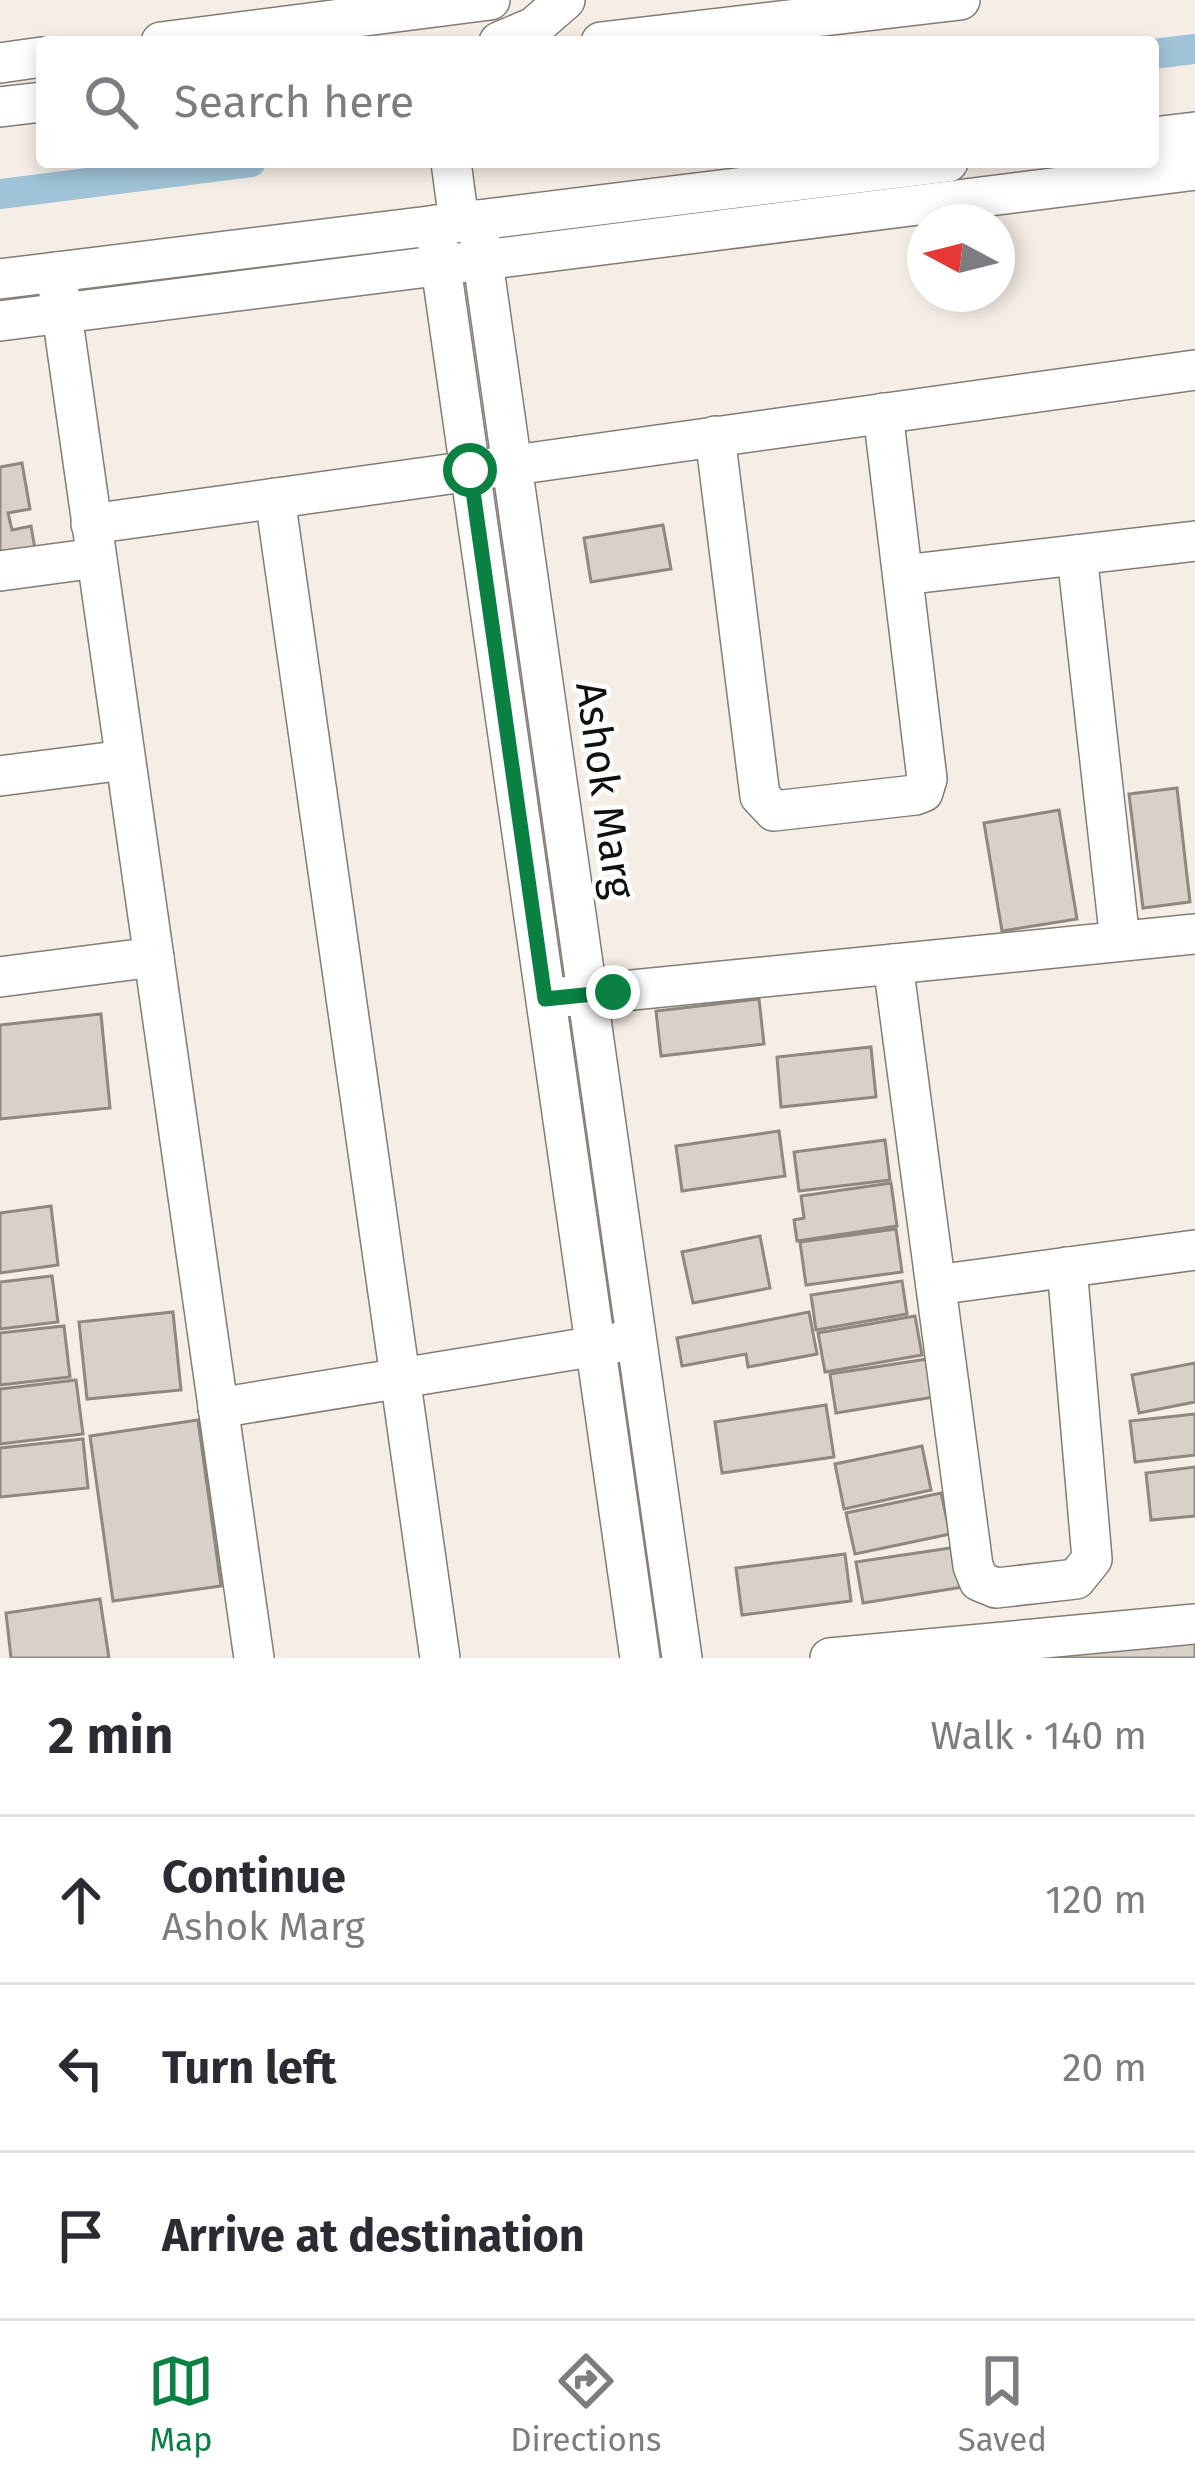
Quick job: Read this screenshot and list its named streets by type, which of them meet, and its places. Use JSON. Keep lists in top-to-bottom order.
{
  "streets": {
    "street": ["Ashok Marg"]
  },
  "north": "left",
  "page": {
    "search": "Search here",
    "heading": ["2 min", "Walk · 140 m"],
    "list": [
      ["Continue", "Ashok Marg", "120 m"],
      ["Turn left", "20 m"],
      "Arrive at destination"
    ],
    "nav": ["Map", "Directions", "Saved"]
  }
}
